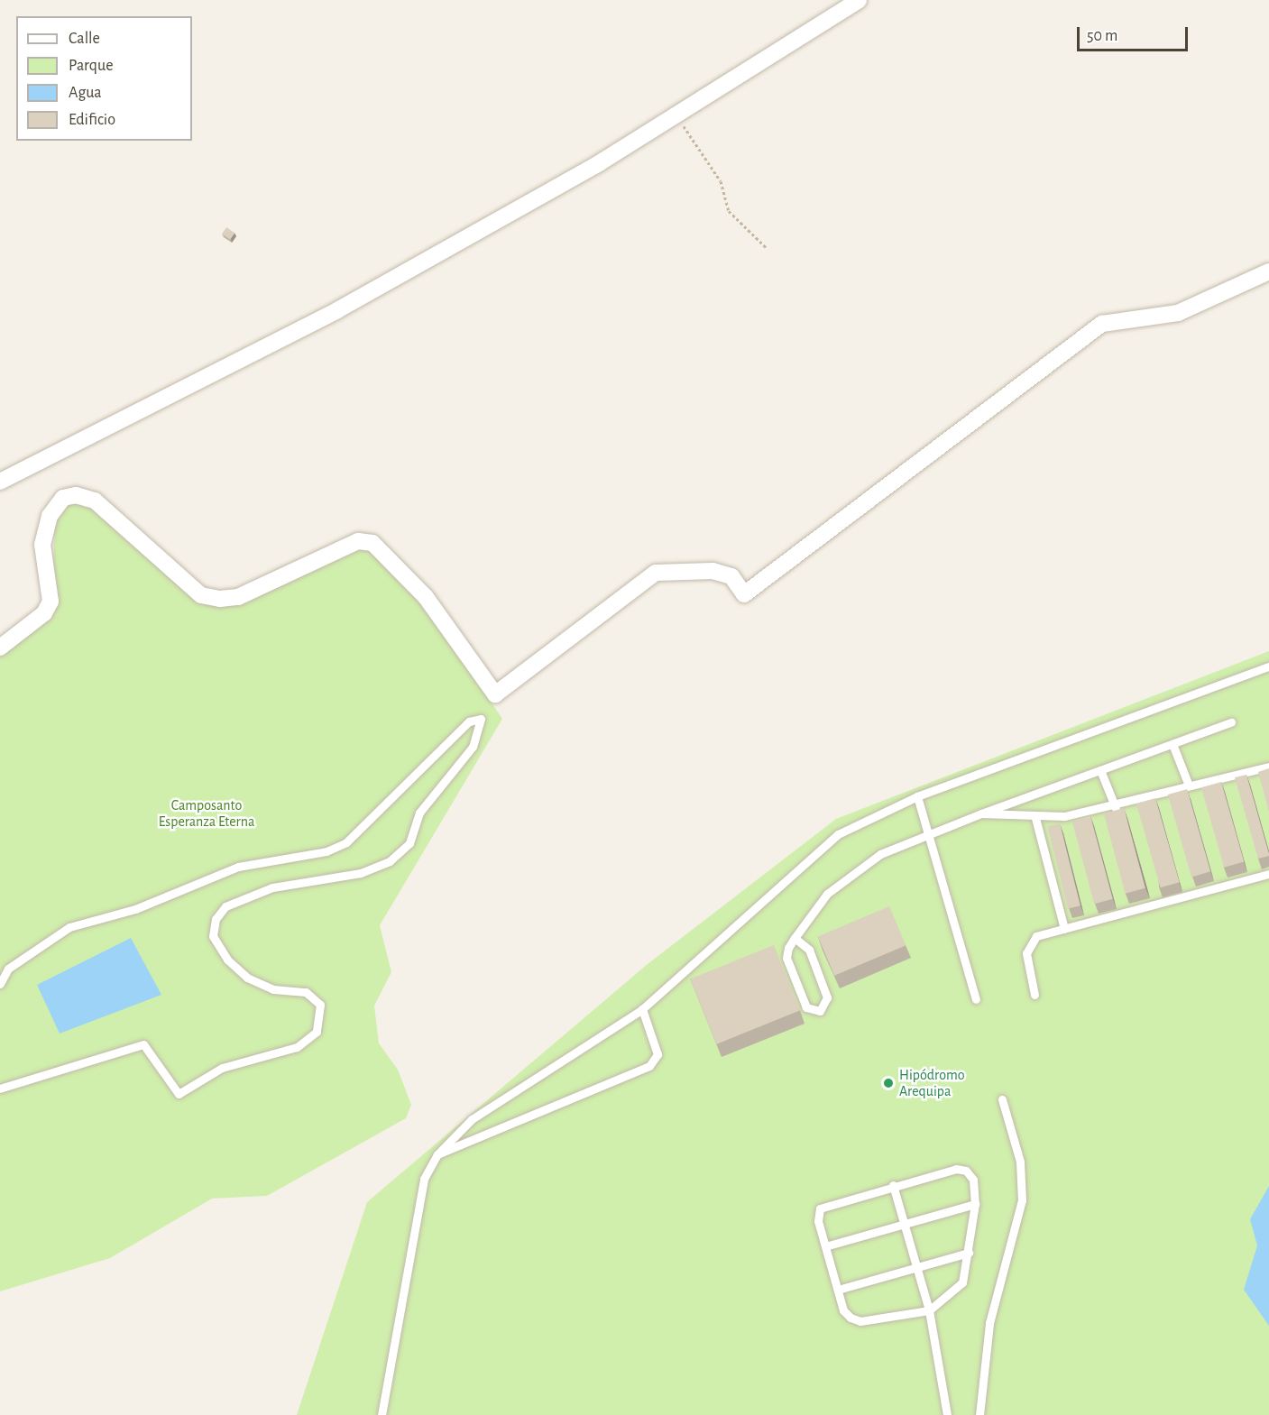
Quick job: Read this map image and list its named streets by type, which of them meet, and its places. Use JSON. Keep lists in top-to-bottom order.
{
  "parks": ["Camposanto Esperanza Eterna"],
  "places": ["Hipódromo Arequipa"],
  "legend": [
    "Calle",
    "Parque",
    "Agua",
    "Edificio"
  ],
  "scale_bar": "50 m"
}
